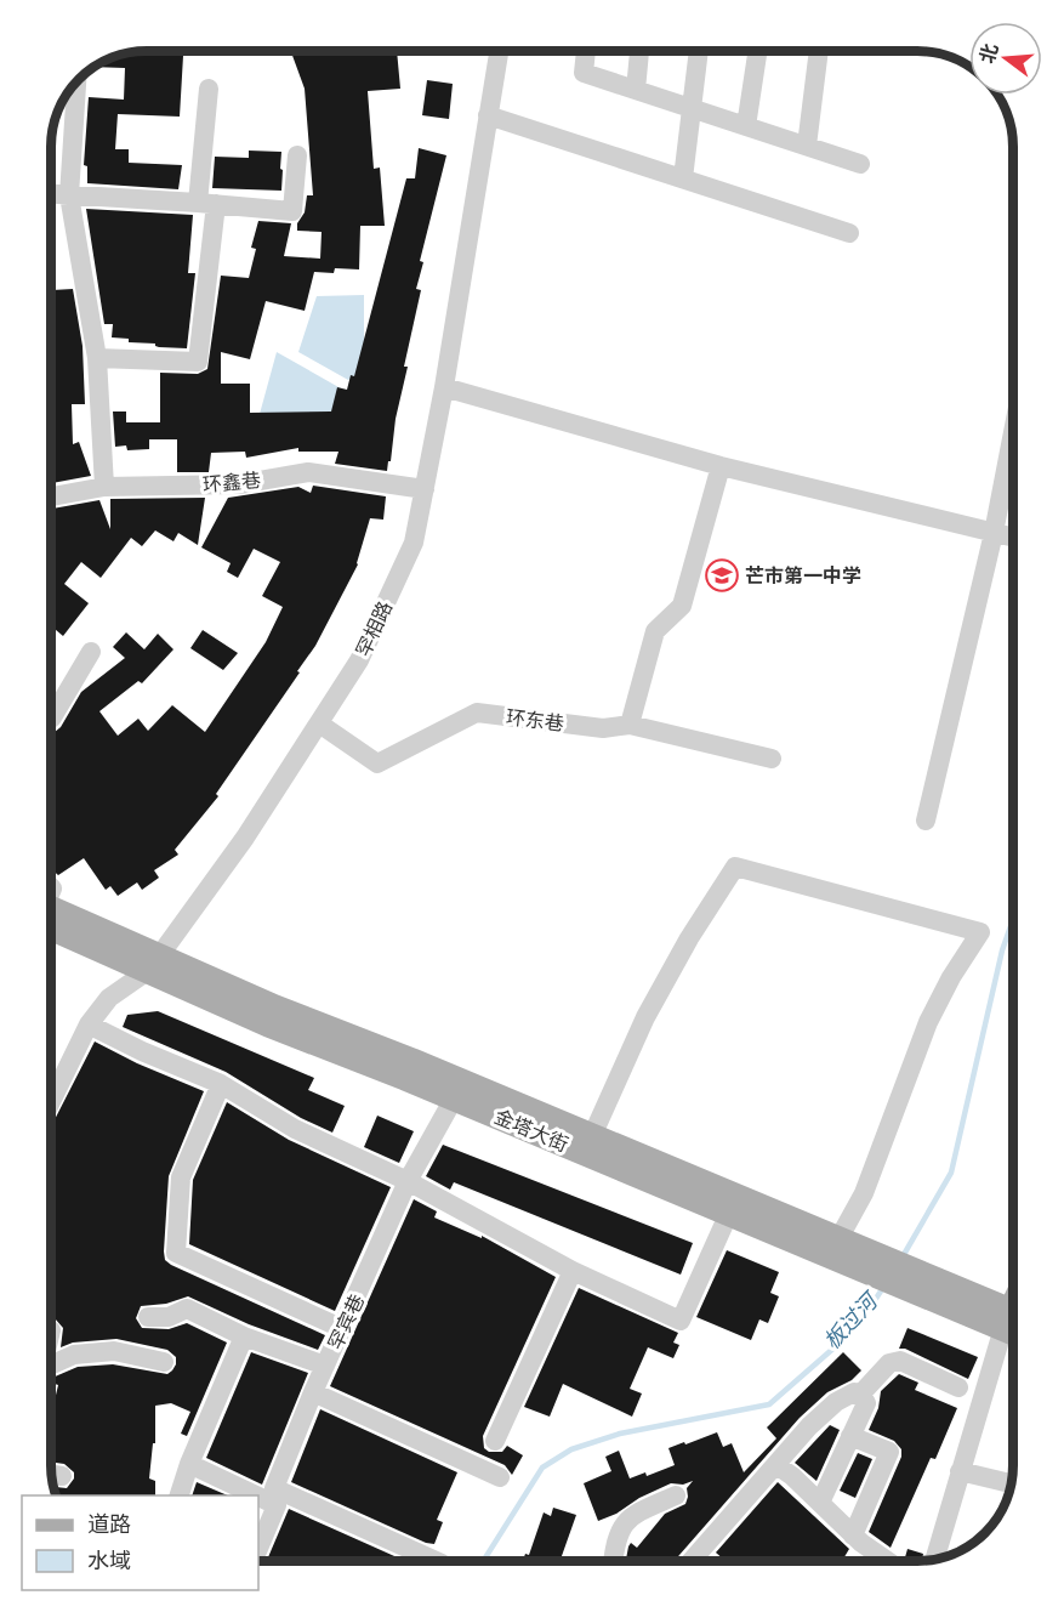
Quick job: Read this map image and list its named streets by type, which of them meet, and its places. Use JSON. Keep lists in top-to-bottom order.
{
  "streets": {
    "main road": ["金塔大街"],
    "street": [
      "环鑫巷",
      "罕相路",
      "环东巷",
      "罕宾巷"
    ]
  },
  "crossings": [
    ["环鑫巷", "罕相路"],
    ["罕相路", "环东巷"],
    ["罕相路", "金塔大街"],
    ["金塔大街", "罕宾巷"]
  ],
  "water": ["板过河"],
  "places": {
    "school or university": ["芒市第一中学"]
  },
  "legend": ["道路", "水域"],
  "north": "left"
}
